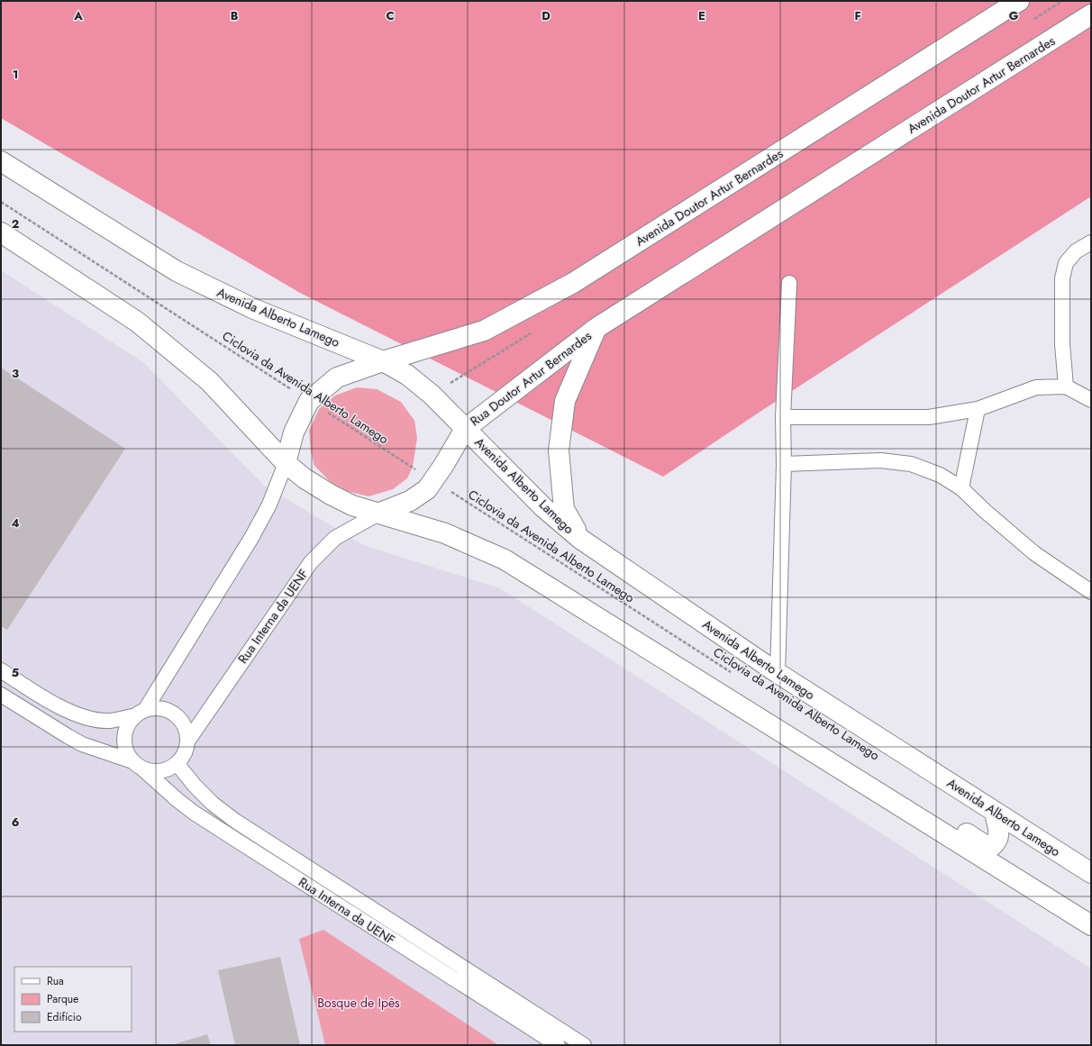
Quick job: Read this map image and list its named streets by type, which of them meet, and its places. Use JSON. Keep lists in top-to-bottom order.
{
  "streets": {
    "main road": ["Avenida Doutor Artur Bernardes", "Avenida Alberto Lamego", "Rua Doutor Artur Bernardes"],
    "lane": ["Rua Interna da UENF"],
    "path": ["Ciclovia da Avenida Alberto Lamego"]
  },
  "crossings": [
    ["Avenida Doutor Artur Bernardes", "Avenida Alberto Lamego"],
    ["Avenida Doutor Artur Bernardes", "Rua Doutor Artur Bernardes"],
    ["Avenida Doutor Artur Bernardes", "Ciclovia da Avenida Alberto Lamego"],
    ["Avenida Alberto Lamego", "Rua Doutor Artur Bernardes"]
  ],
  "parks": ["Bosque de Ipês"],
  "legend": ["Rua", "Parque", "Edifício"],
  "grid": {
    "columns": [
      "A",
      "B",
      "C",
      "D",
      "E",
      "F",
      "G"
    ],
    "rows": [
      "1",
      "2",
      "3",
      "4",
      "5",
      "6"
    ]
  }
}
